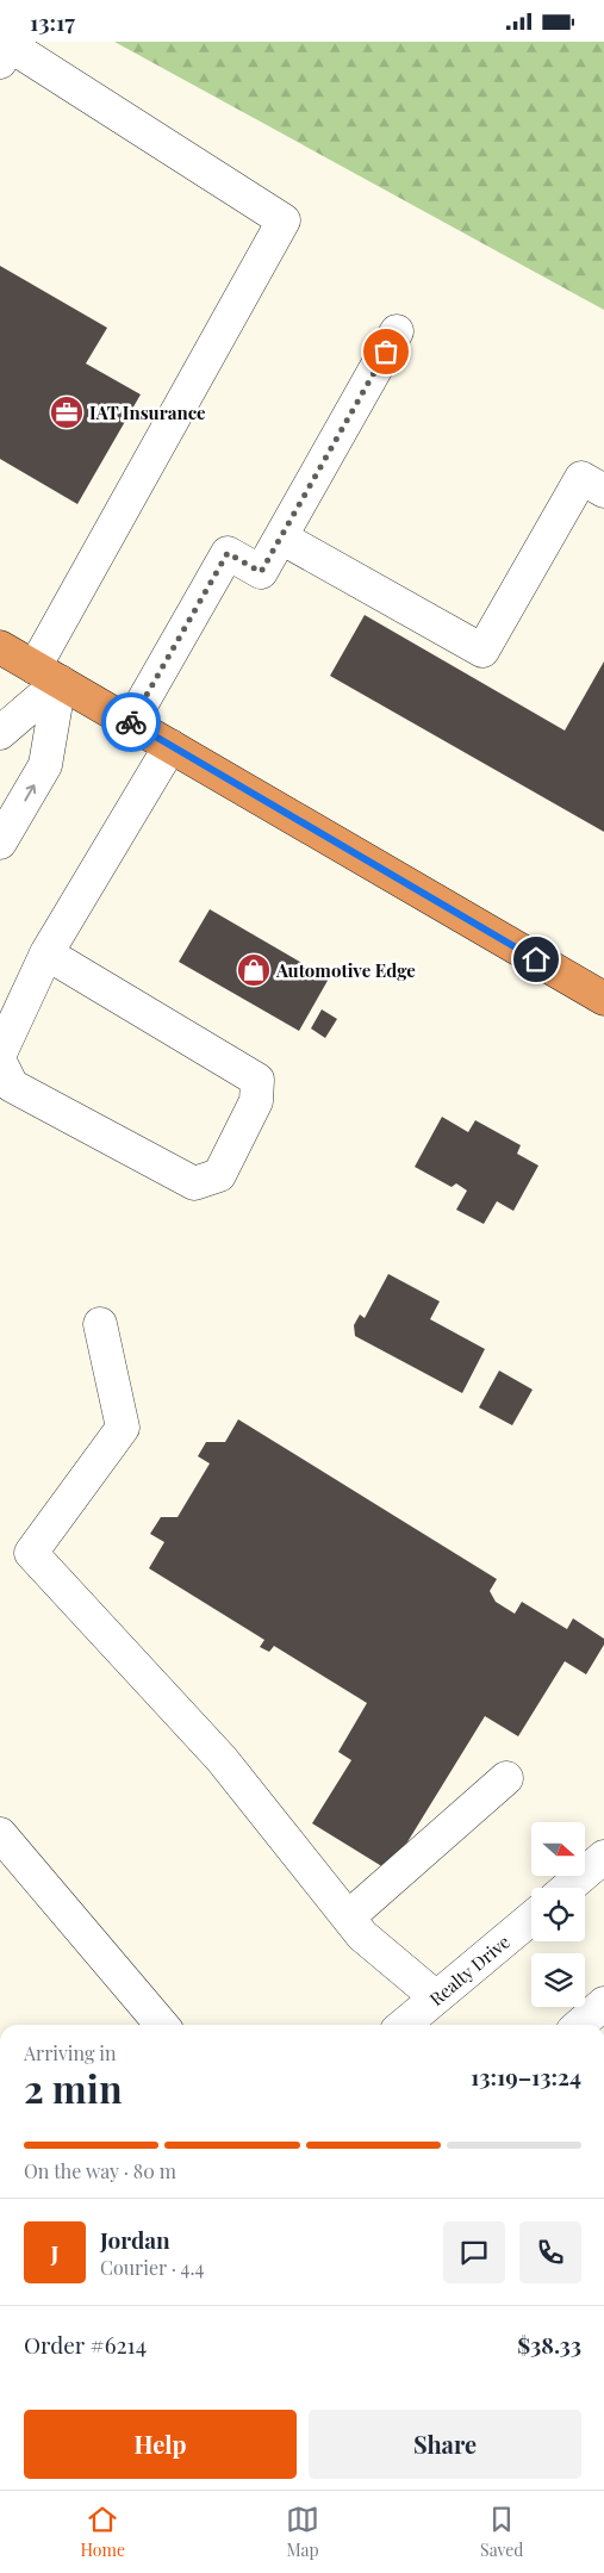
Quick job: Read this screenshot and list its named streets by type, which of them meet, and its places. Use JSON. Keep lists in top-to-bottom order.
{
  "streets": {
    "street": ["Realty Drive"]
  },
  "places": {
    "office": ["IAT Insurance"],
    "shop": ["Automotive Edge"]
  },
  "north": "right",
  "page": {
    "status": "13:17",
    "heading": ["2 min", "Arriving in", "13:19–13:24"],
    "panel": [
      "Jordan",
      "Courier · 4.4",
      "Order #6214",
      "$38.33"
    ],
    "bar": "On the way · 80 m",
    "round": "J",
    "buttons": ["Help", "Share"],
    "tabs": ["Home", "Map", "Saved"]
  }
}
